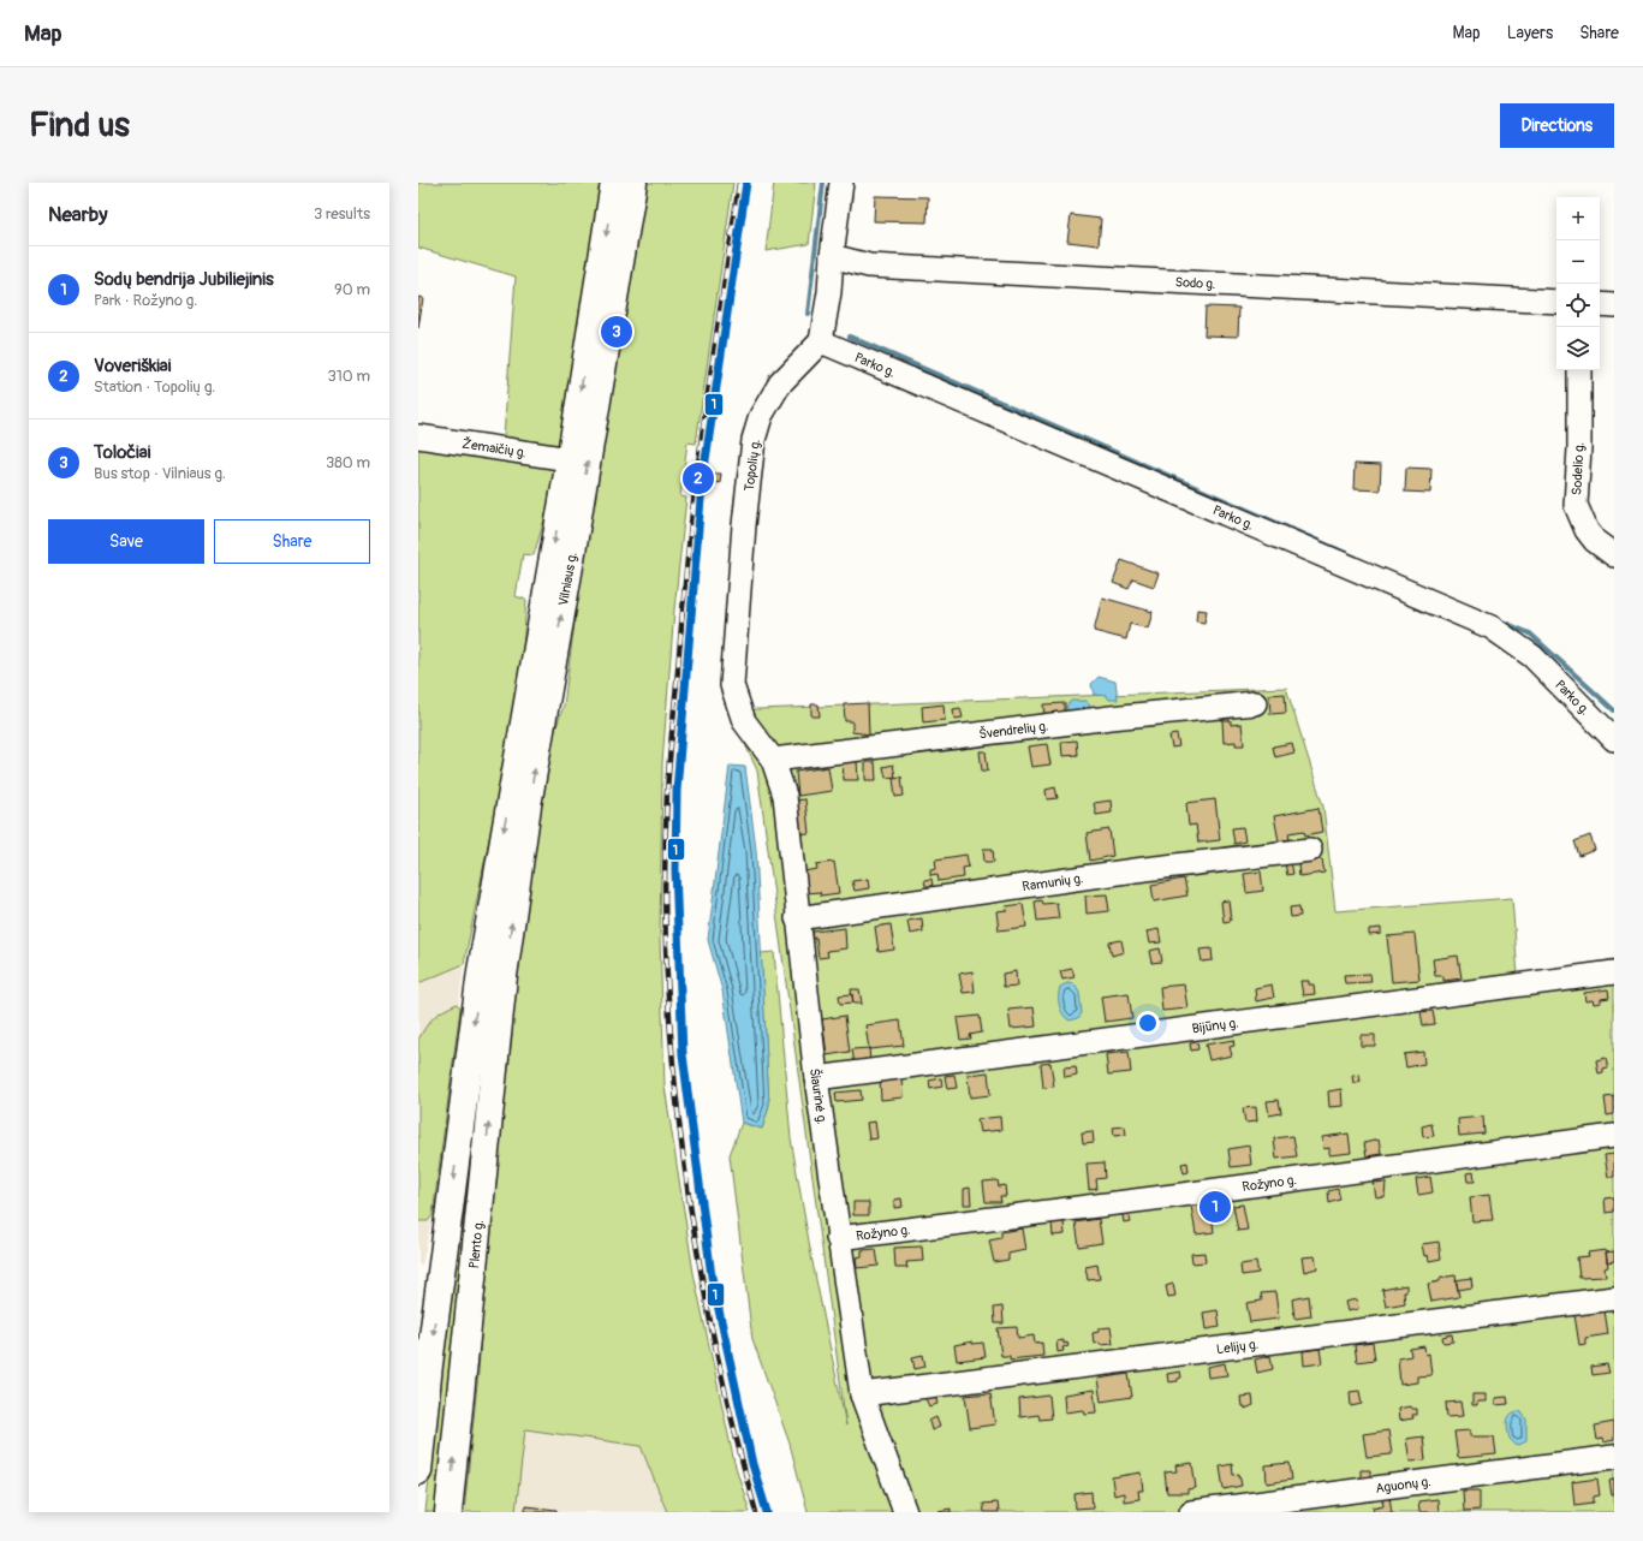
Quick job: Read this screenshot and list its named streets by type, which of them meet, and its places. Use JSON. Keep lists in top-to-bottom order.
{
  "streets": {
    "highway": ["Vilniaus g.", "Plento g."],
    "street": [
      "Sodo g.",
      "Parko g.",
      "Žemaičių g.",
      "Topolių g.",
      "Sodelio g.",
      "Švendrelių g.",
      "Ramunių g.",
      "Bijūnų g.",
      "Šiaurinė g.",
      "Rožyno g.",
      "Lelijų g.",
      "Aguonų g."
    ]
  },
  "crossings": [
    ["Parko g.", "Topolių g."],
    ["Žemaičių g.", "Vilniaus g."],
    ["Topolių g.", "Šiaurinė g."],
    ["Vilniaus g.", "Plento g."],
    ["Švendrelių g.", "Šiaurinė g."],
    ["Ramunių g.", "Šiaurinė g."],
    ["Bijūnų g.", "Šiaurinė g."],
    ["Šiaurinė g.", "Rožyno g."],
    ["Šiaurinė g.", "Lelijų g."]
  ],
  "lines": ["transit line 1"],
  "page": {
    "header": "Map",
    "nav": ["Map", "Layers", "Share"],
    "buttons": [
      "Directions",
      ["Save", "Share"]
    ],
    "title": "Find us",
    "heading": ["Nearby", "3 results"],
    "map_buttons": ["+", "−"],
    "list": [
      {
        "mark": "1",
        "name": "Sodų bendrija Jubiliejinis",
        "note": "Park · Rožyno g.",
        "value": "90 m"
      },
      {
        "mark": "2",
        "name": "Voveriškiai",
        "note": "Station · Topolių g.",
        "value": "310 m"
      },
      {
        "mark": "3",
        "name": "Toločiai",
        "note": "Bus stop · Vilniaus g.",
        "value": "380 m"
      }
    ],
    "pins": ["3", "2", "1"]
  }
}
